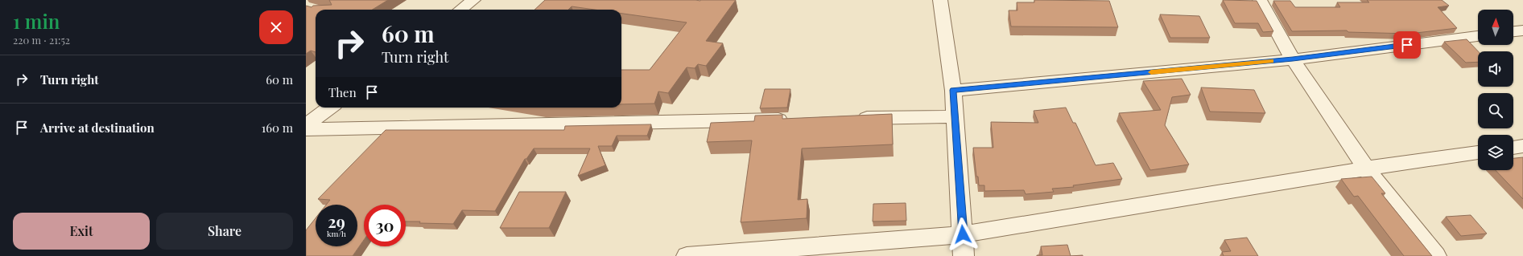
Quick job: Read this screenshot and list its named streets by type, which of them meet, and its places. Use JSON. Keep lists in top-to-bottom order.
{
  "north": "top",
  "page": {
    "heading": ["1 min", "220 m · 21:52"],
    "turn": ["60 m", "Turn right"],
    "list": [
      {
        "name": "Turn right",
        "value": "60 m"
      },
      {
        "name": "Arrive at destination",
        "value": "160 m"
      }
    ],
    "then": "Then",
    "speed": "29 km/h",
    "limit": "30",
    "buttons": ["Exit", "Share"]
  }
}
